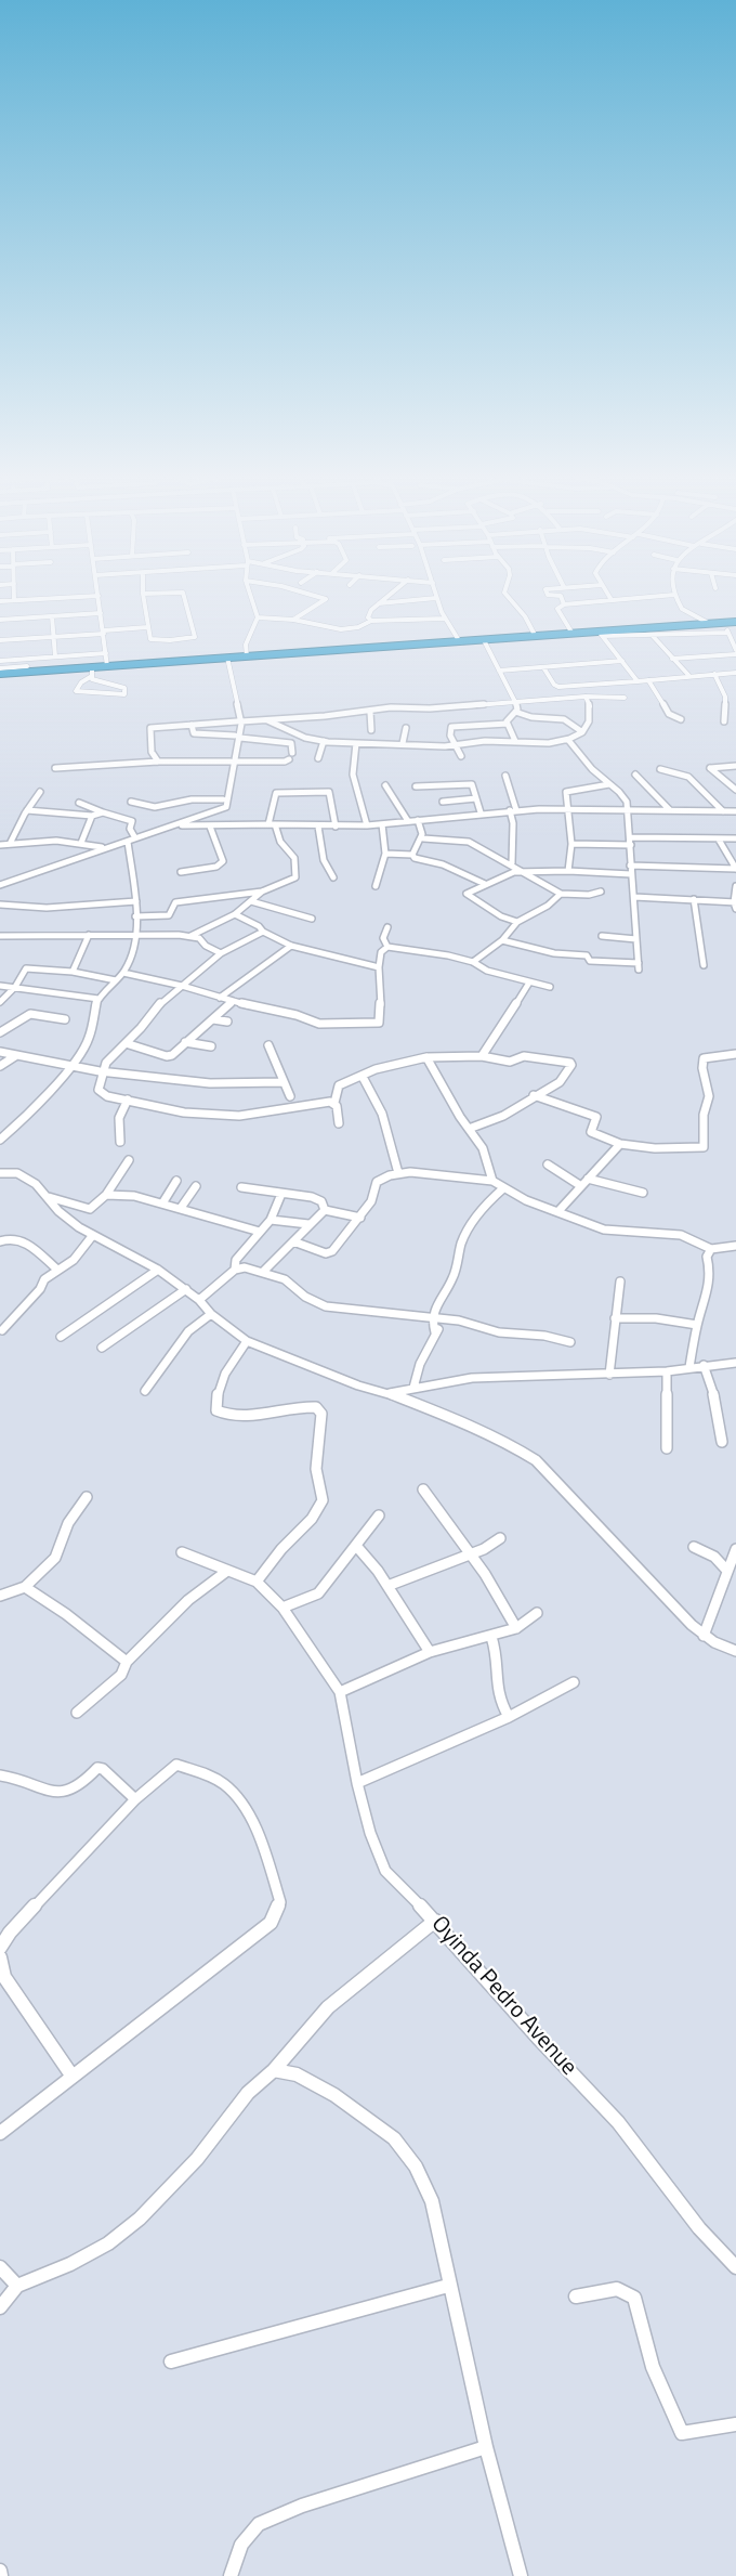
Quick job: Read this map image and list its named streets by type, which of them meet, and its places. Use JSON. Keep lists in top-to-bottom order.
{
  "streets": {
    "street": ["Oyinda Pedro Avenue"]
  }
}
